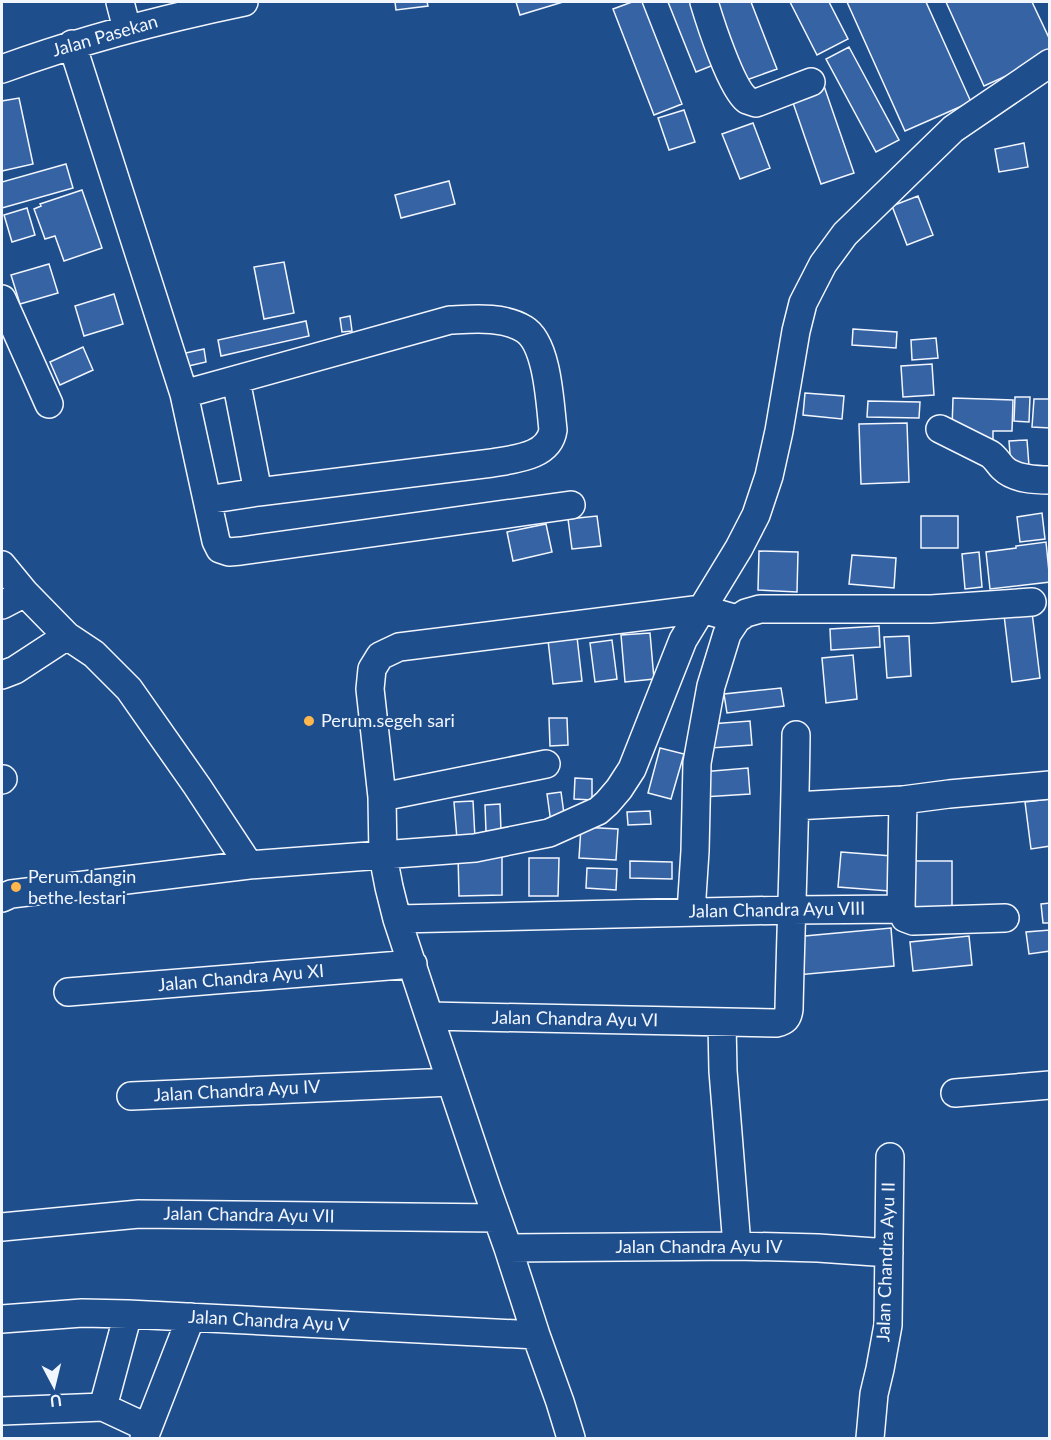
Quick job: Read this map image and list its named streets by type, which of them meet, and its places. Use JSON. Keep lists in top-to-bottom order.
{
  "streets": {
    "street": [
      "Jalan Pasekan",
      "Jalan Chandra Ayu VIII",
      "Jalan Chandra Ayu XI",
      "Jalan Chandra Ayu VI",
      "Jalan Chandra Ayu IV",
      "Jalan Chandra Ayu VII",
      "Jalan Chandra Ayu II",
      "Jalan Chandra Ayu V"
    ]
  },
  "crossings": [
    ["Jalan Chandra Ayu VIII", "Jalan Chandra Ayu VI"],
    ["Jalan Chandra Ayu IV", "Jalan Chandra Ayu II"]
  ],
  "places": ["Perum.segeh sari", "Perum.dangin bethe lestari"],
  "north": "bottom"
}
